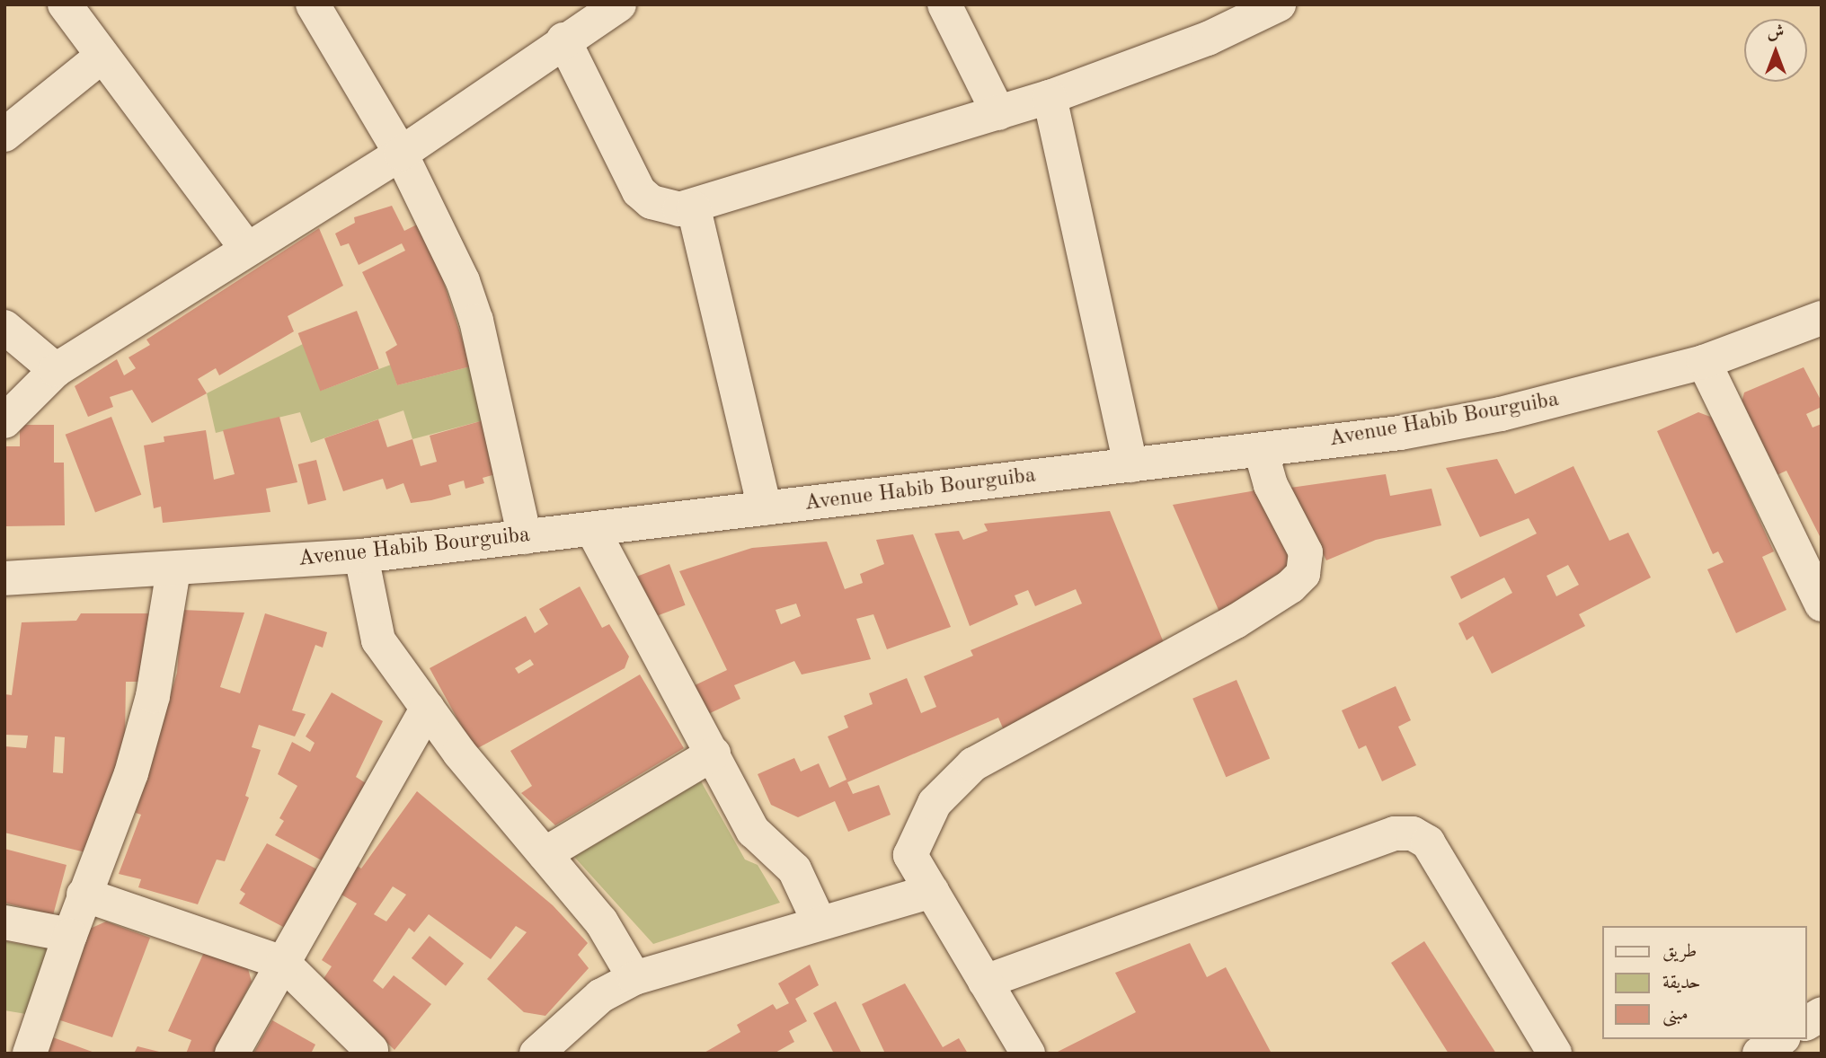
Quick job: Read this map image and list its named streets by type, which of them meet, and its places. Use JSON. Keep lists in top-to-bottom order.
{
  "streets": {
    "street": ["Avenue Habib Bourguiba"]
  },
  "legend": ["طريق", "حديقة", "مبنى"],
  "north": "top"
}
